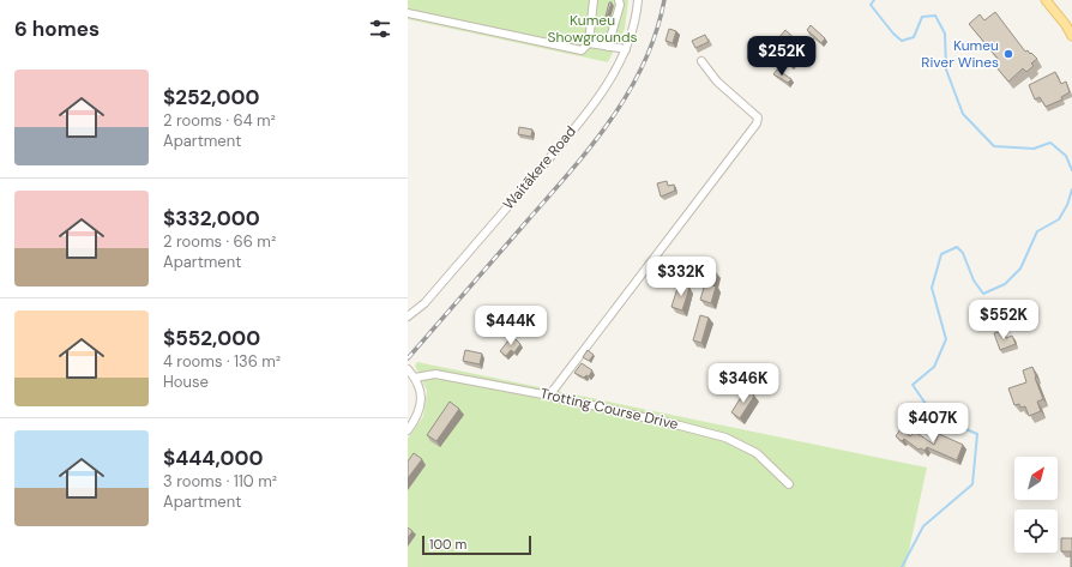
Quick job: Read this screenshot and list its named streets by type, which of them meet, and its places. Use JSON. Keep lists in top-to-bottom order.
{
  "streets": {
    "street": ["Waitākere Road", "Trotting Course Drive"]
  },
  "parks": ["Kumeu Showgrounds"],
  "places": ["Kumeu River Wines"],
  "scale_bar": "100 m",
  "north": "top right",
  "page": {
    "heading": "6 homes",
    "price": [
      "$252K",
      "$332K",
      "$552K",
      "$444K",
      "$346K",
      "$407K"
    ],
    "list": [
      {
        "name": "$252,000",
        "note": "2 rooms · 64 m² · Apartment"
      },
      {
        "name": "$332,000",
        "note": "2 rooms · 66 m² · Apartment"
      },
      {
        "name": "$552,000",
        "note": "4 rooms · 136 m² · House"
      },
      {
        "name": "$444,000",
        "note": "3 rooms · 110 m² · Apartment"
      }
    ],
    "scale": "100 m"
  }
}
